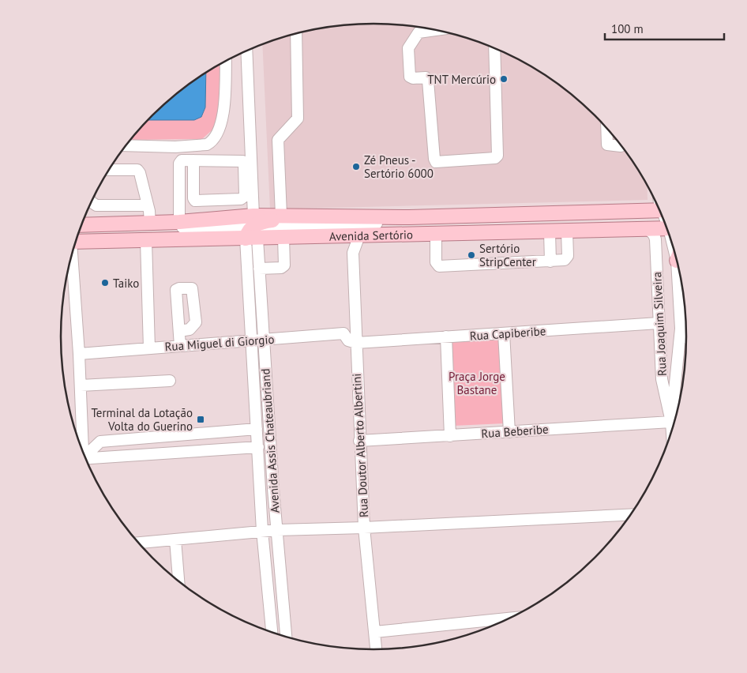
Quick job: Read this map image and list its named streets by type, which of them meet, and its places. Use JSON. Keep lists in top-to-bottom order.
{
  "streets": {
    "main road": ["Avenida Sertório"],
    "street": [
      "Rua Joaquim Silveira",
      "Rua Capiberibe",
      "Rua Miguel di Giorgio",
      "Rua Beberibe",
      "Avenida Assis Chateaubriand",
      "Rua Doutor Alberto Albertini"
    ]
  },
  "crossings": [
    ["Avenida Sertório", "Rua Joaquim Silveira"],
    ["Avenida Sertório", "Avenida Assis Chateaubriand"],
    ["Avenida Sertório", "Rua Doutor Alberto Albertini"],
    ["Rua Joaquim Silveira", "Rua Capiberibe"],
    ["Rua Joaquim Silveira", "Rua Beberibe"],
    ["Rua Capiberibe", "Rua Miguel di Giorgio"],
    ["Rua Capiberibe", "Rua Doutor Alberto Albertini"],
    ["Rua Miguel di Giorgio", "Avenida Assis Chateaubriand"],
    ["Rua Miguel di Giorgio", "Rua Doutor Alberto Albertini"],
    ["Rua Beberibe", "Rua Doutor Alberto Albertini"]
  ],
  "parks": ["Praça Jorge Bastane"],
  "places": {
    "other": [
      "TNT Mercúrio",
      "Zé Pneus - Sertório 6000",
      "Sertório StripCenter",
      "Taiko"
    ],
    "transit": ["Terminal da Lotação Volta do Guerino"]
  },
  "scale_bar": "100 m"
}
